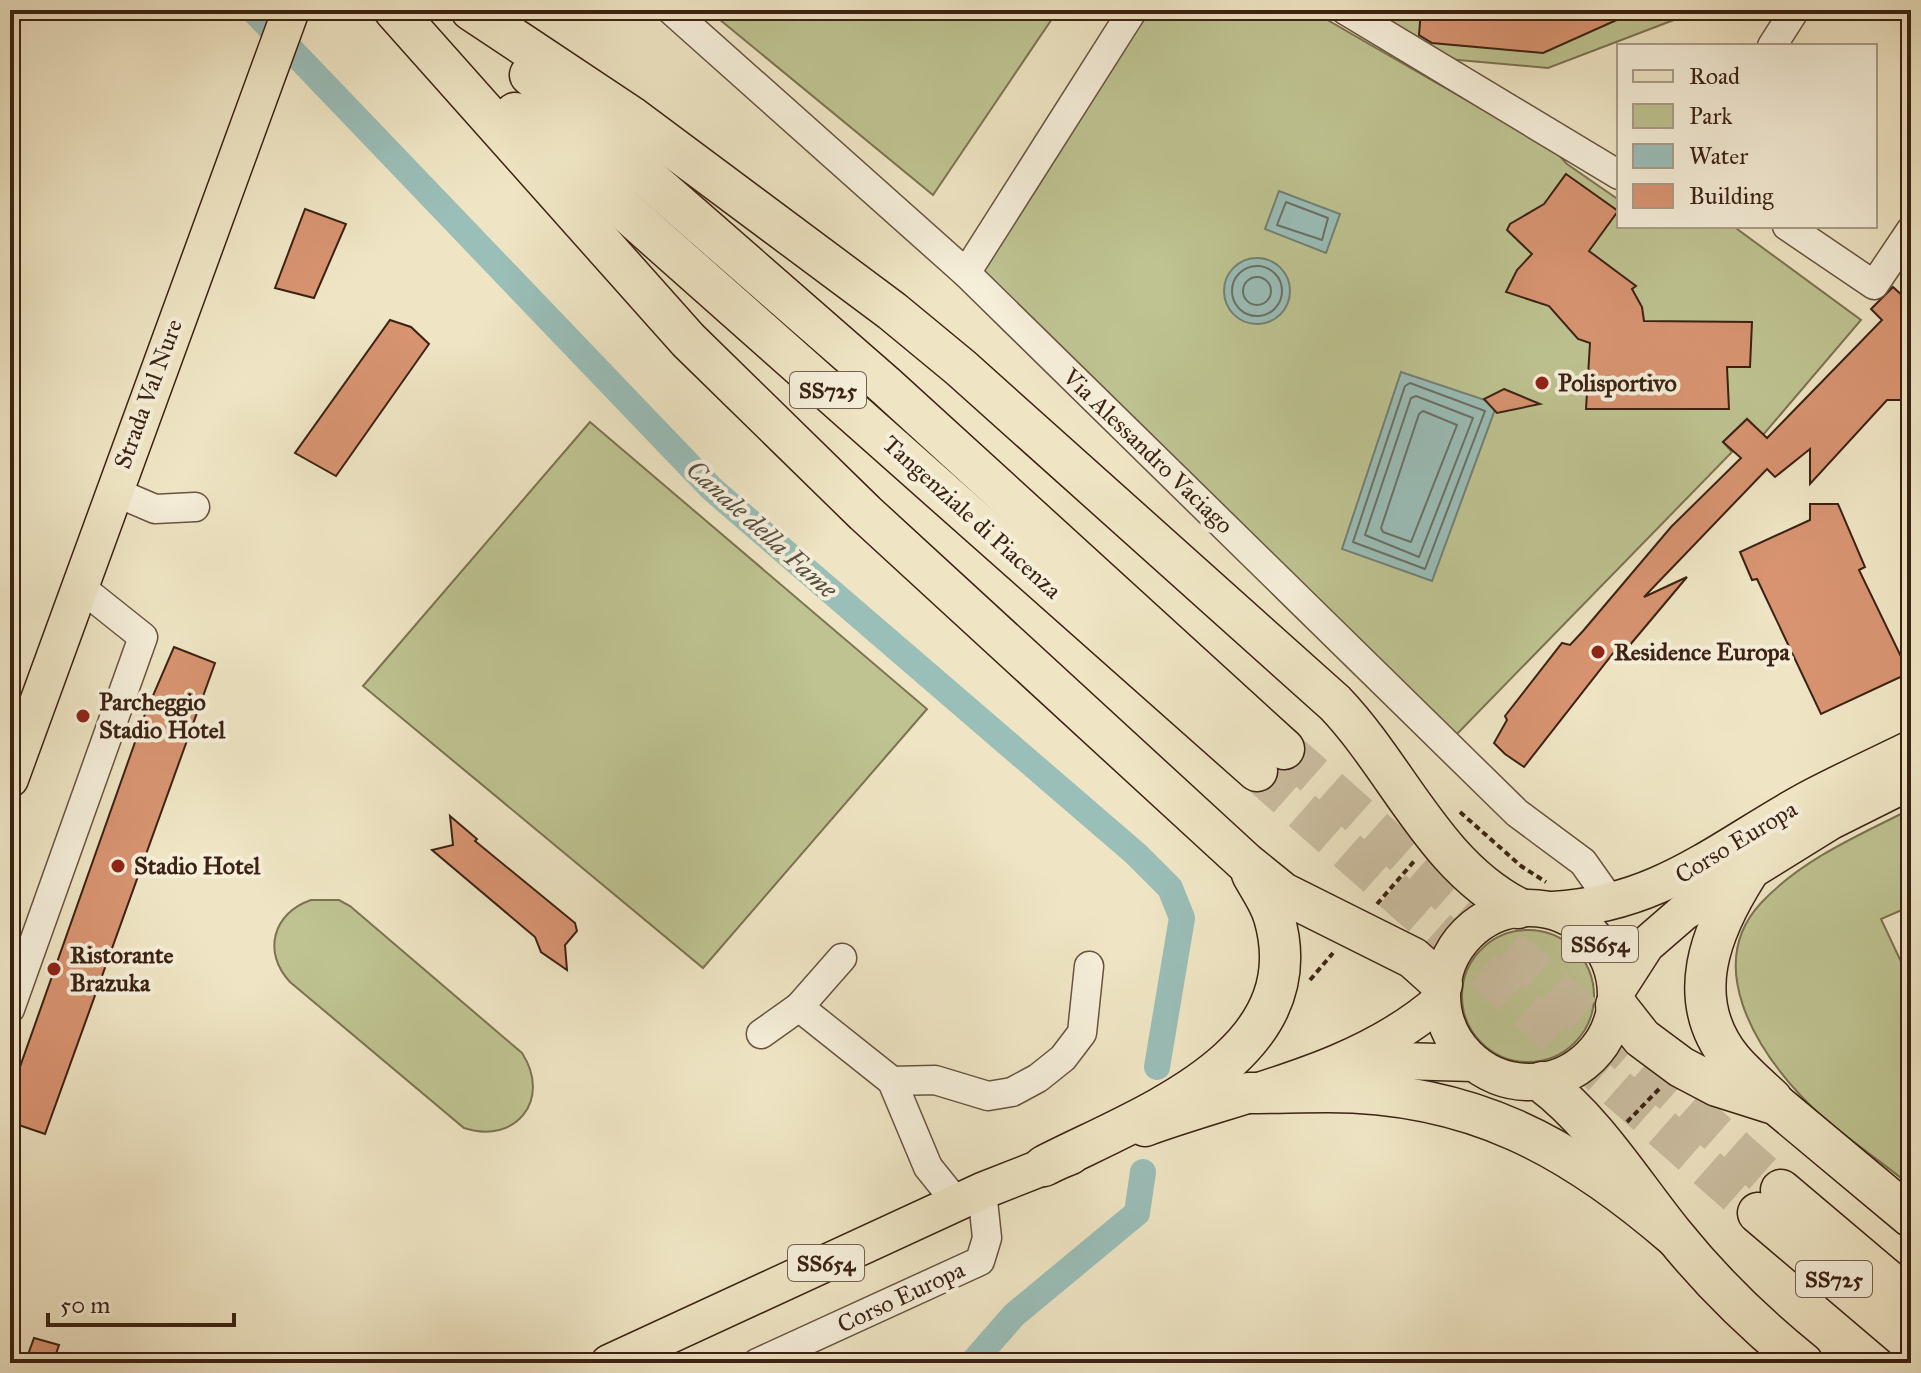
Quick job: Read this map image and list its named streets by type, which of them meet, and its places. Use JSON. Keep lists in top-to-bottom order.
{
  "streets": {
    "highway": ["SS725", "Tangenziale di Piacenza"],
    "main road": ["Strada Val Nure", "Corso Europa", "SS654"],
    "street": ["Via Alessandro Vaciago"]
  },
  "crossings": [
    ["Via Alessandro Vaciago", "Corso Europa"],
    ["Corso Europa", "SS654"]
  ],
  "water": ["Canale della Fame"],
  "places": [
    "Polisportivo",
    "Residence Europa",
    "Parcheggio Stadio Hotel",
    "Stadio Hotel",
    "Ristorante Brazuka"
  ],
  "legend": [
    "Road",
    "Park",
    "Water",
    "Building"
  ],
  "scale_bar": "50 m"
}
